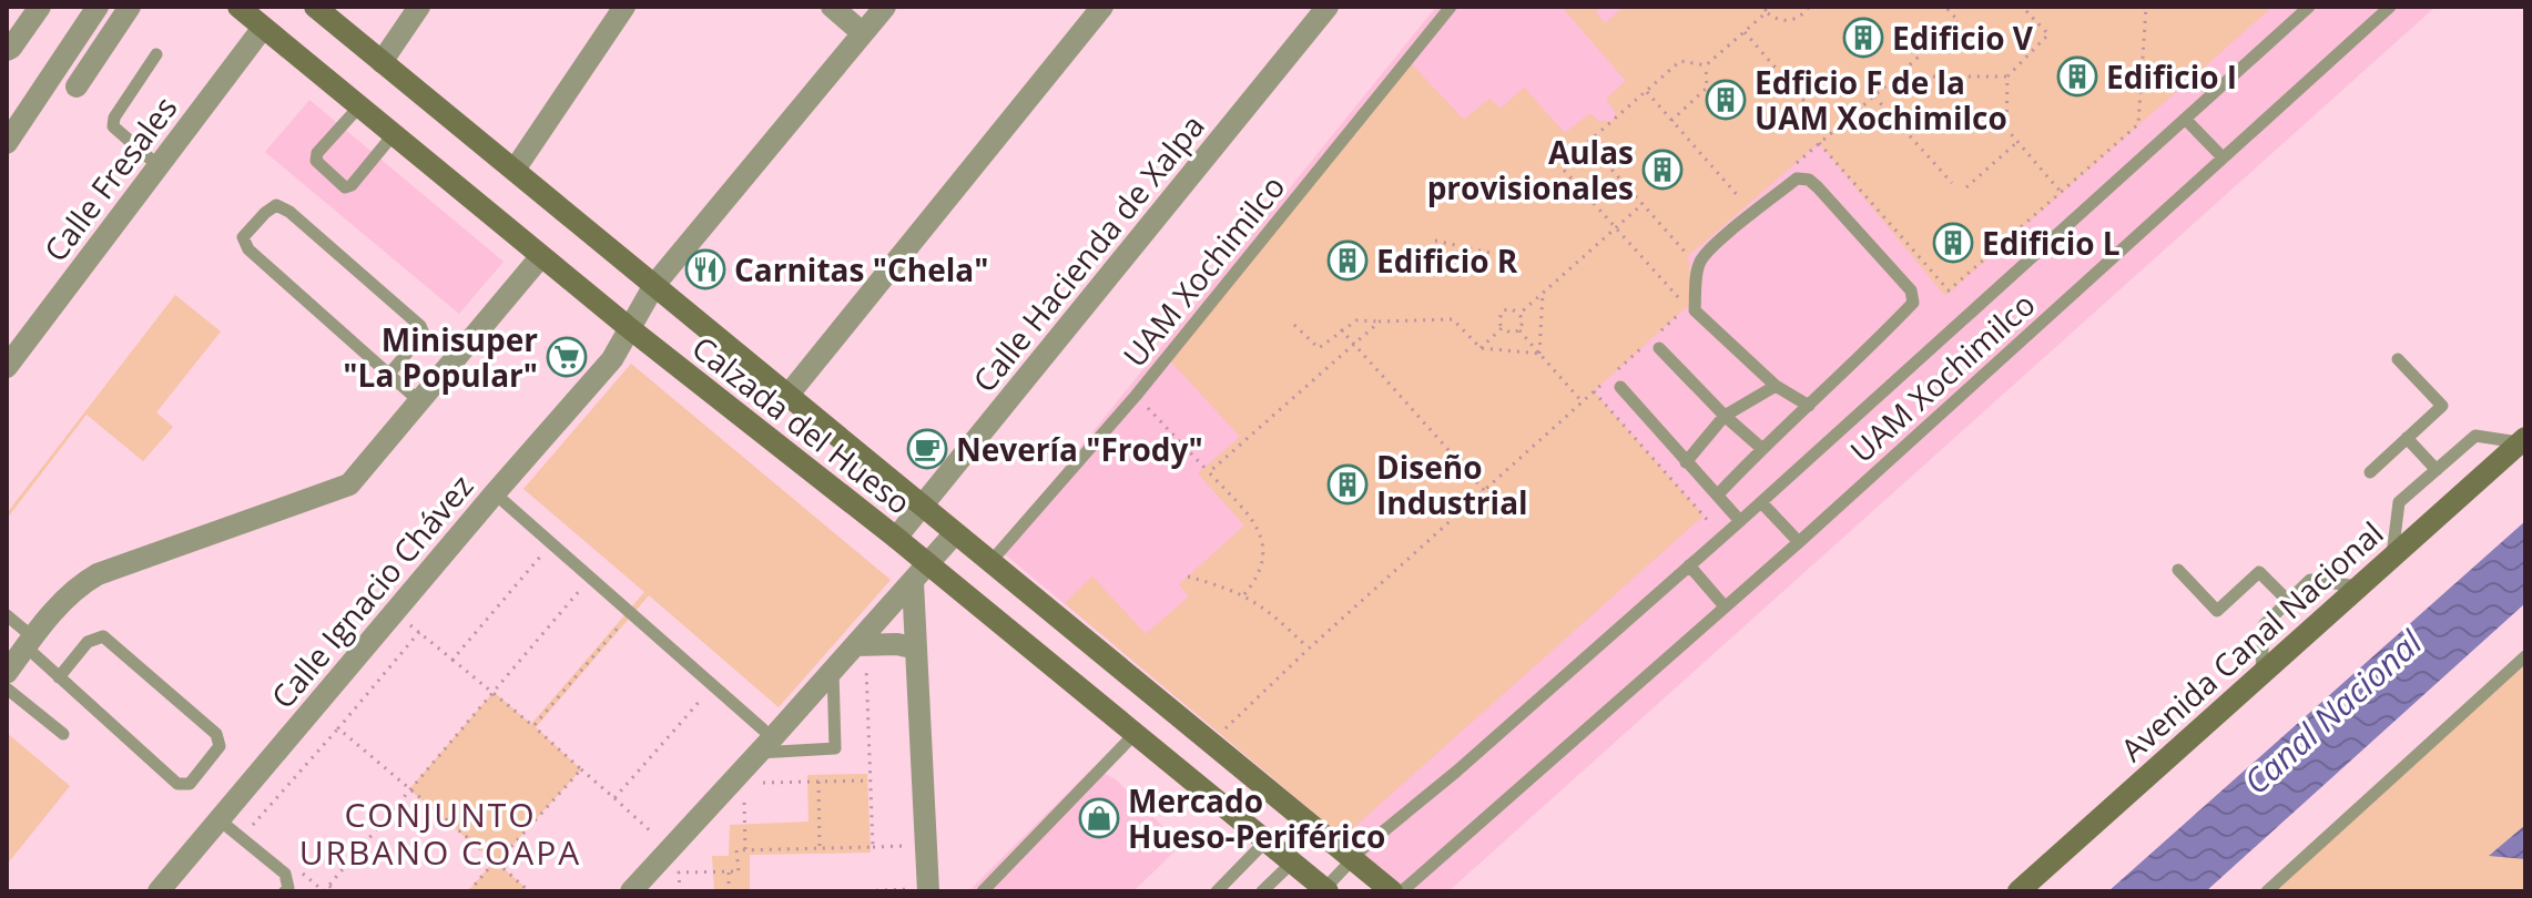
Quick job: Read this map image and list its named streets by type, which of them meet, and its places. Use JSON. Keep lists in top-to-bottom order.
{
  "streets": {
    "main road": ["Calzada del Hueso", "Avenida Canal Nacional"],
    "street": ["Calle Fresales", "Calle Hacienda de Xalpa", "Calle Ignacio Chávez"],
    "lane": ["UAM Xochimilco"]
  },
  "crossings": [
    ["Calle Fresales", "Calzada del Hueso"],
    ["Calle Hacienda de Xalpa", "Calzada del Hueso"],
    ["UAM Xochimilco", "Calzada del Hueso"],
    ["Calzada del Hueso", "Calle Ignacio Chávez"]
  ],
  "districts": ["CONJUNTO URBANO COAPA"],
  "water": ["Canal Nacional"],
  "places": {
    "building": [
      "Edificio V",
      "Edificio I",
      "Edficio F de la UAM Xochimilco",
      "Aulas provisionales",
      "Edificio L",
      "Edificio R",
      "Diseño Industrial"
    ],
    "restaurant": ["Carnitas \"Chela\""],
    "supermarket": ["Minisuper \"La Popular\""],
    "cafe": ["Nevería \"Frody\""],
    "shop": ["Mercado Hueso-Periférico"]
  }
}
